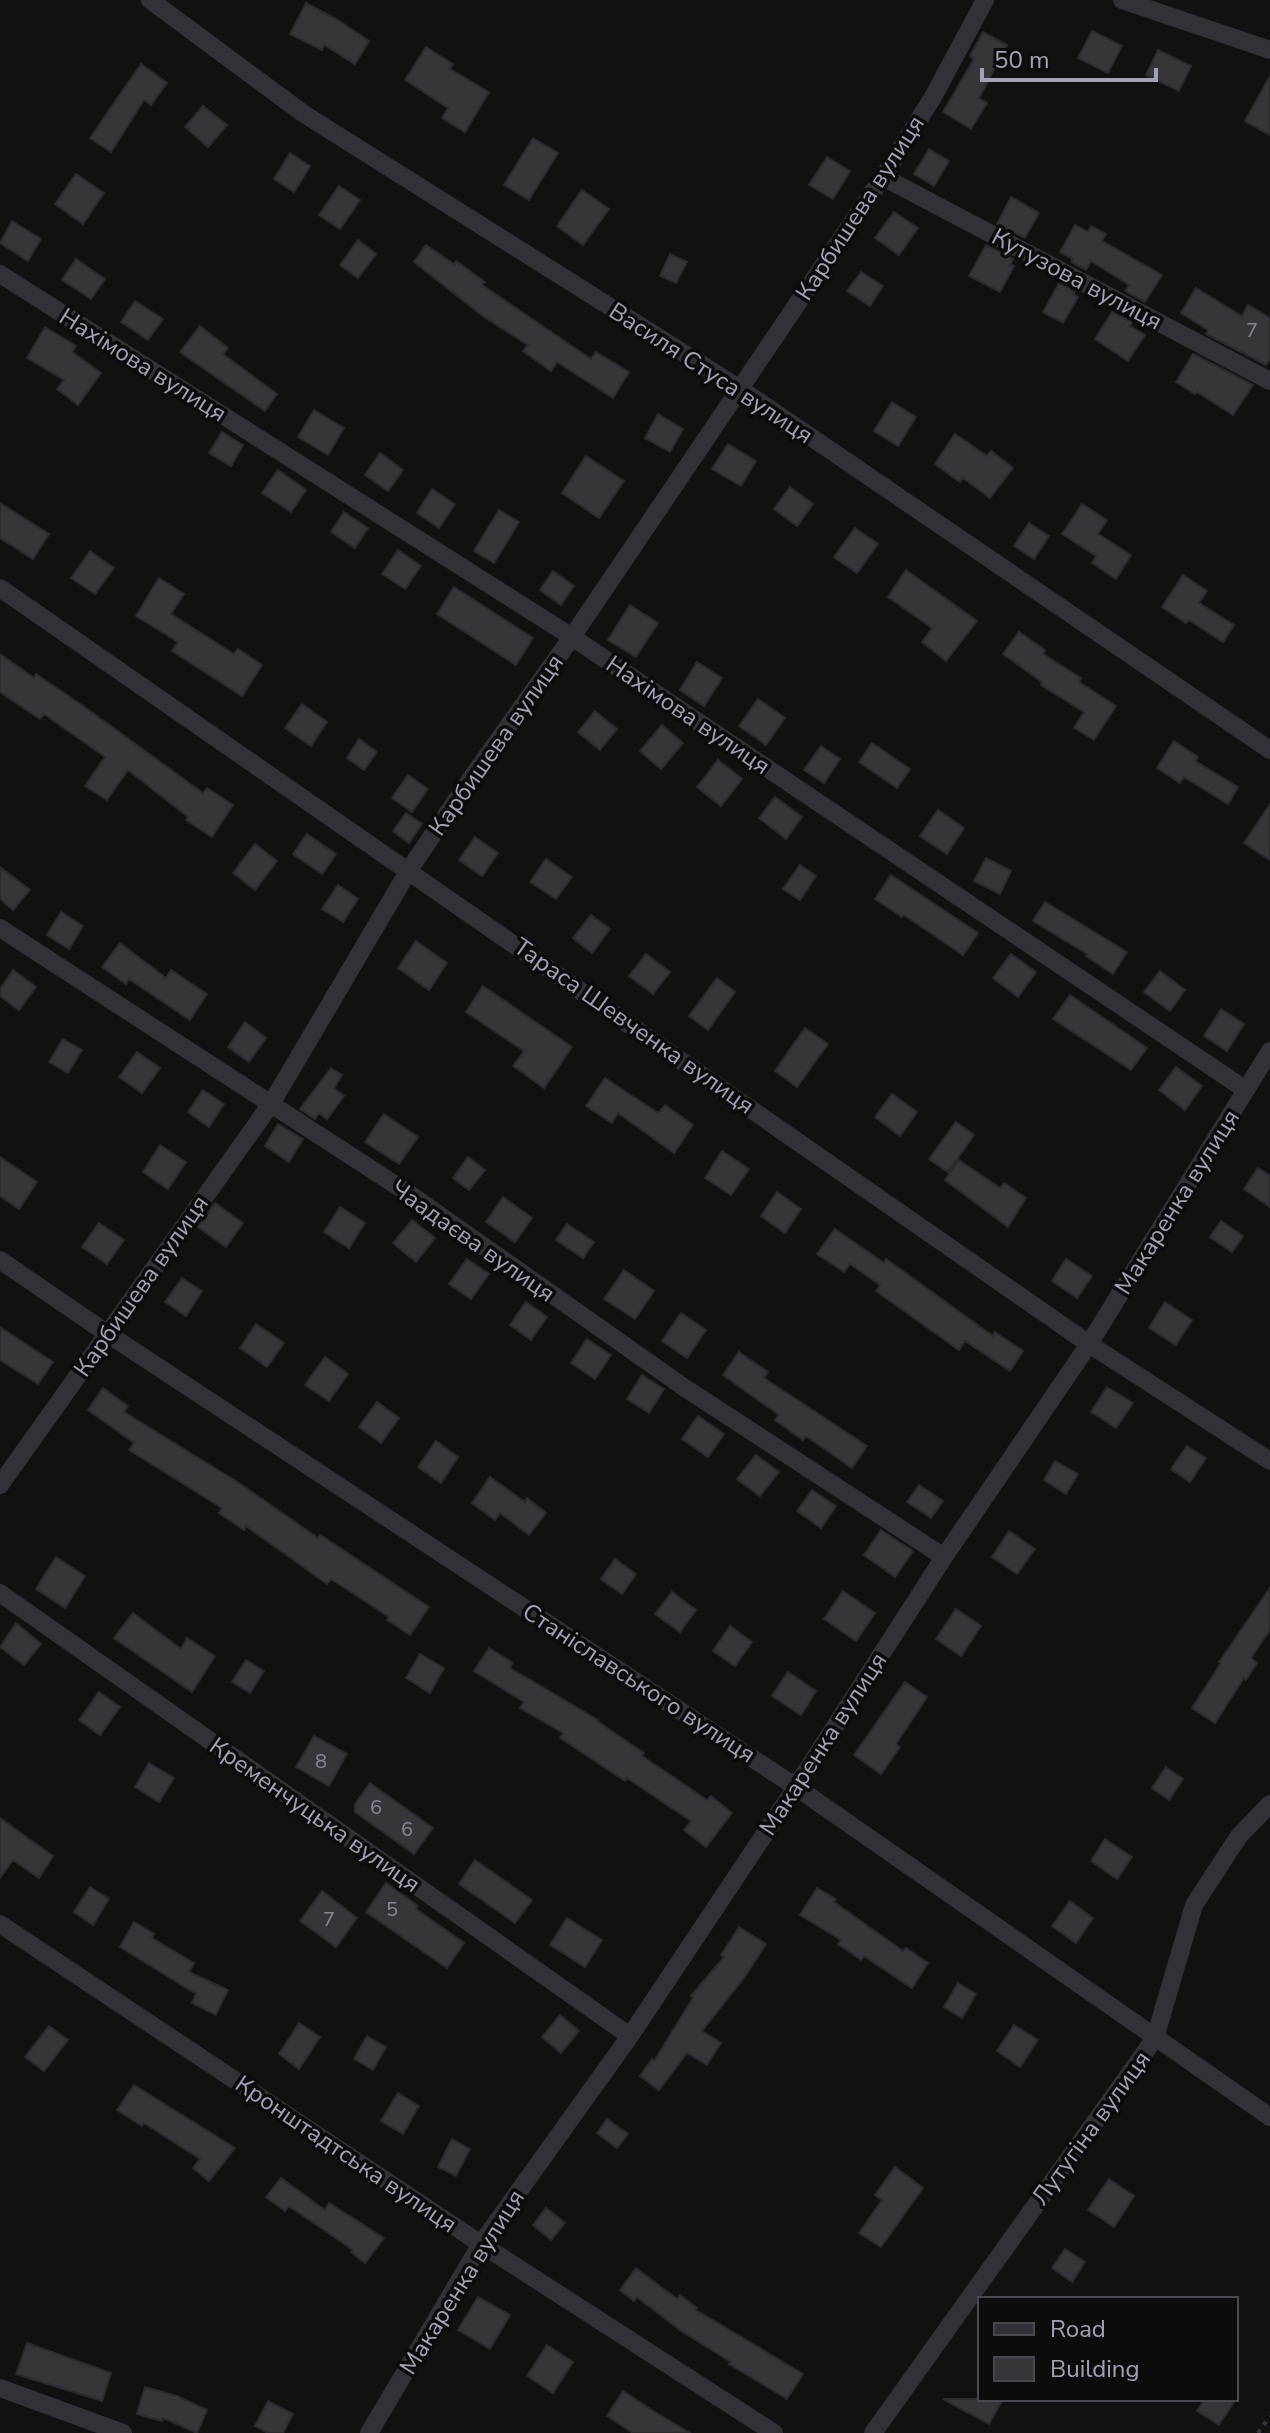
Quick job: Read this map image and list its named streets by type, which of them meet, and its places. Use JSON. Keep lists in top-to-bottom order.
{
  "streets": {
    "street": [
      "Карбишева вулиця",
      "Кутузова вулиця",
      "Нахімова вулиця",
      "Василя Стуса вулиця",
      "Тараса Шевченка вулиця",
      "Макаренка вулиця",
      "Чаадаєва вулиця",
      "Станіславського вулиця",
      "Кременчуцька вулиця",
      "Лутугіна вулиця",
      "Кронштадтська вулиця"
    ]
  },
  "crossings": [
    ["Карбишева вулиця", "Кутузова вулиця"],
    ["Карбишева вулиця", "Нахімова вулиця"],
    ["Карбишева вулиця", "Василя Стуса вулиця"],
    ["Карбишева вулиця", "Тараса Шевченка вулиця"],
    ["Карбишева вулиця", "Чаадаєва вулиця"],
    ["Карбишева вулиця", "Станіславського вулиця"],
    ["Нахімова вулиця", "Макаренка вулиця"],
    ["Тараса Шевченка вулиця", "Макаренка вулиця"],
    ["Макаренка вулиця", "Чаадаєва вулиця"],
    ["Макаренка вулиця", "Станіславського вулиця"],
    ["Макаренка вулиця", "Кременчуцька вулиця"],
    ["Макаренка вулиця", "Кронштадтська вулиця"],
    ["Станіславського вулиця", "Лутугіна вулиця"]
  ],
  "house_numbers": [
    "7",
    "8",
    "6",
    "6",
    "5",
    "7"
  ],
  "legend": ["Road", "Building"],
  "scale_bar": "50 m"
}
